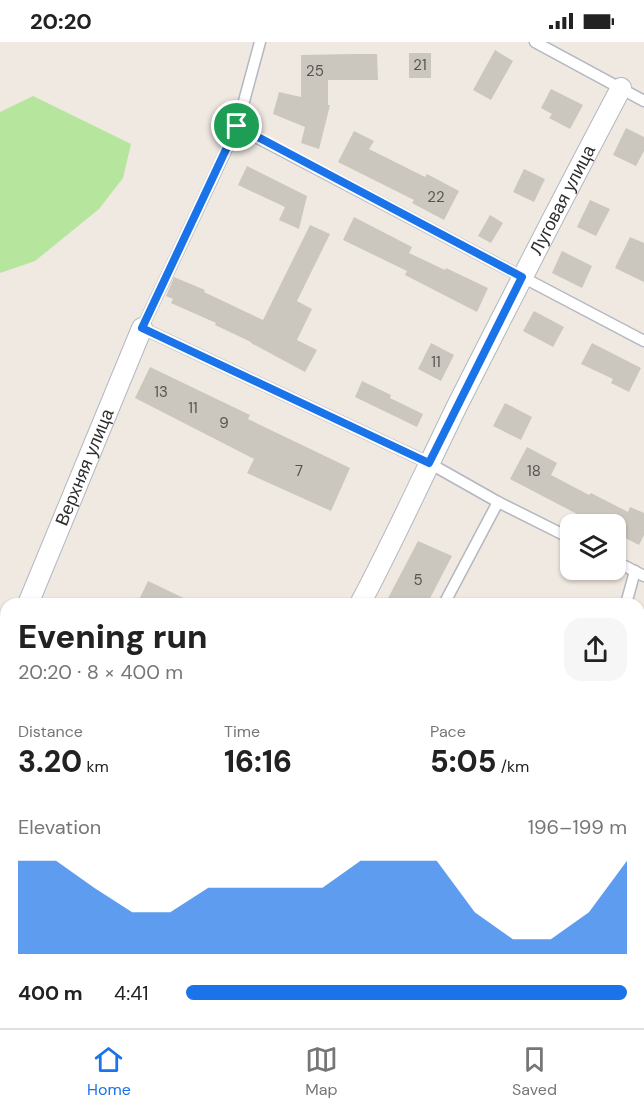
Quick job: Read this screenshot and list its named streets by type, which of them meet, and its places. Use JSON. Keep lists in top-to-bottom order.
{
  "streets": {
    "street": ["Луговая улица", "Верхняя улица"]
  },
  "house_numbers": [
    "21",
    "25",
    "22",
    "11",
    "13",
    "11",
    "9",
    "7",
    "18",
    "5"
  ],
  "page": {
    "status": "20:20",
    "heading": ["Evening run", "20:20 · 8 × 400 m"],
    "stats": [
      ["Distance", "3.20 km"],
      ["Time", "16:16"],
      ["Pace", "5:05 /km"]
    ],
    "chart": ["Elevation", "196–199 m"],
    "list": [
      {
        "name": "400 m",
        "note": "4:41"
      }
    ],
    "tabs": ["Home", "Map", "Saved"]
  }
}
